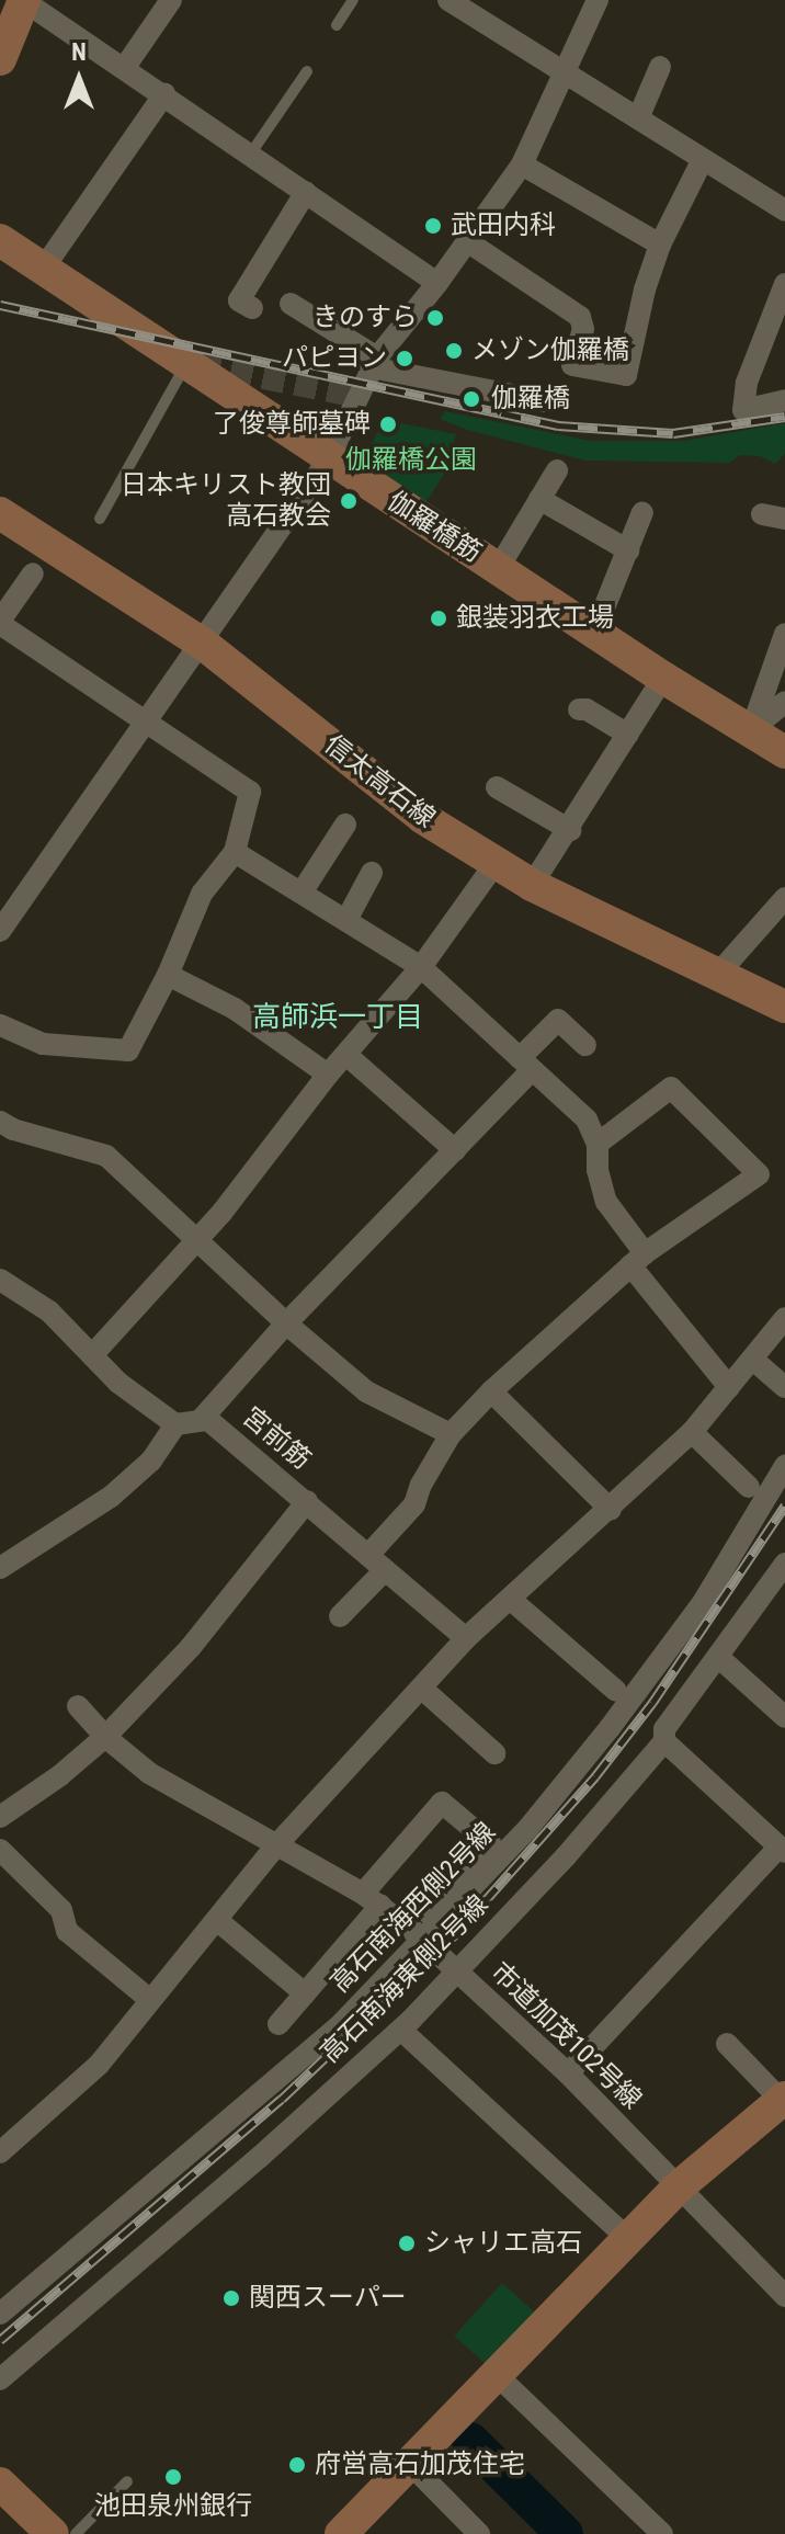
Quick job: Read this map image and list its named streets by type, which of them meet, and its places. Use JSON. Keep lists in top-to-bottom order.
{
  "streets": {
    "street": [
      "伽羅橋筋",
      "信太高石線",
      "宮前筋",
      "高石南海西側2号線",
      "高石南海東側2号線",
      "市道加茂102号線"
    ]
  },
  "crossings": [
    ["高石南海西側2号線", "市道加茂102号線"],
    ["高石南海東側2号線", "市道加茂102号線"]
  ],
  "districts": ["高師浜一丁目"],
  "parks": ["伽羅橋公園"],
  "places": [
    "武田内科",
    "きのすら",
    "メゾン伽羅橋",
    "パピヨン",
    "伽羅橋",
    "了俊尊師墓碑",
    "日本キリスト教団 高石教会",
    "銀装羽衣工場",
    "シャリエ高石",
    "関西スーパー",
    "府営高石加茂住宅",
    "池田泉州銀行"
  ],
  "north": "top"
}
